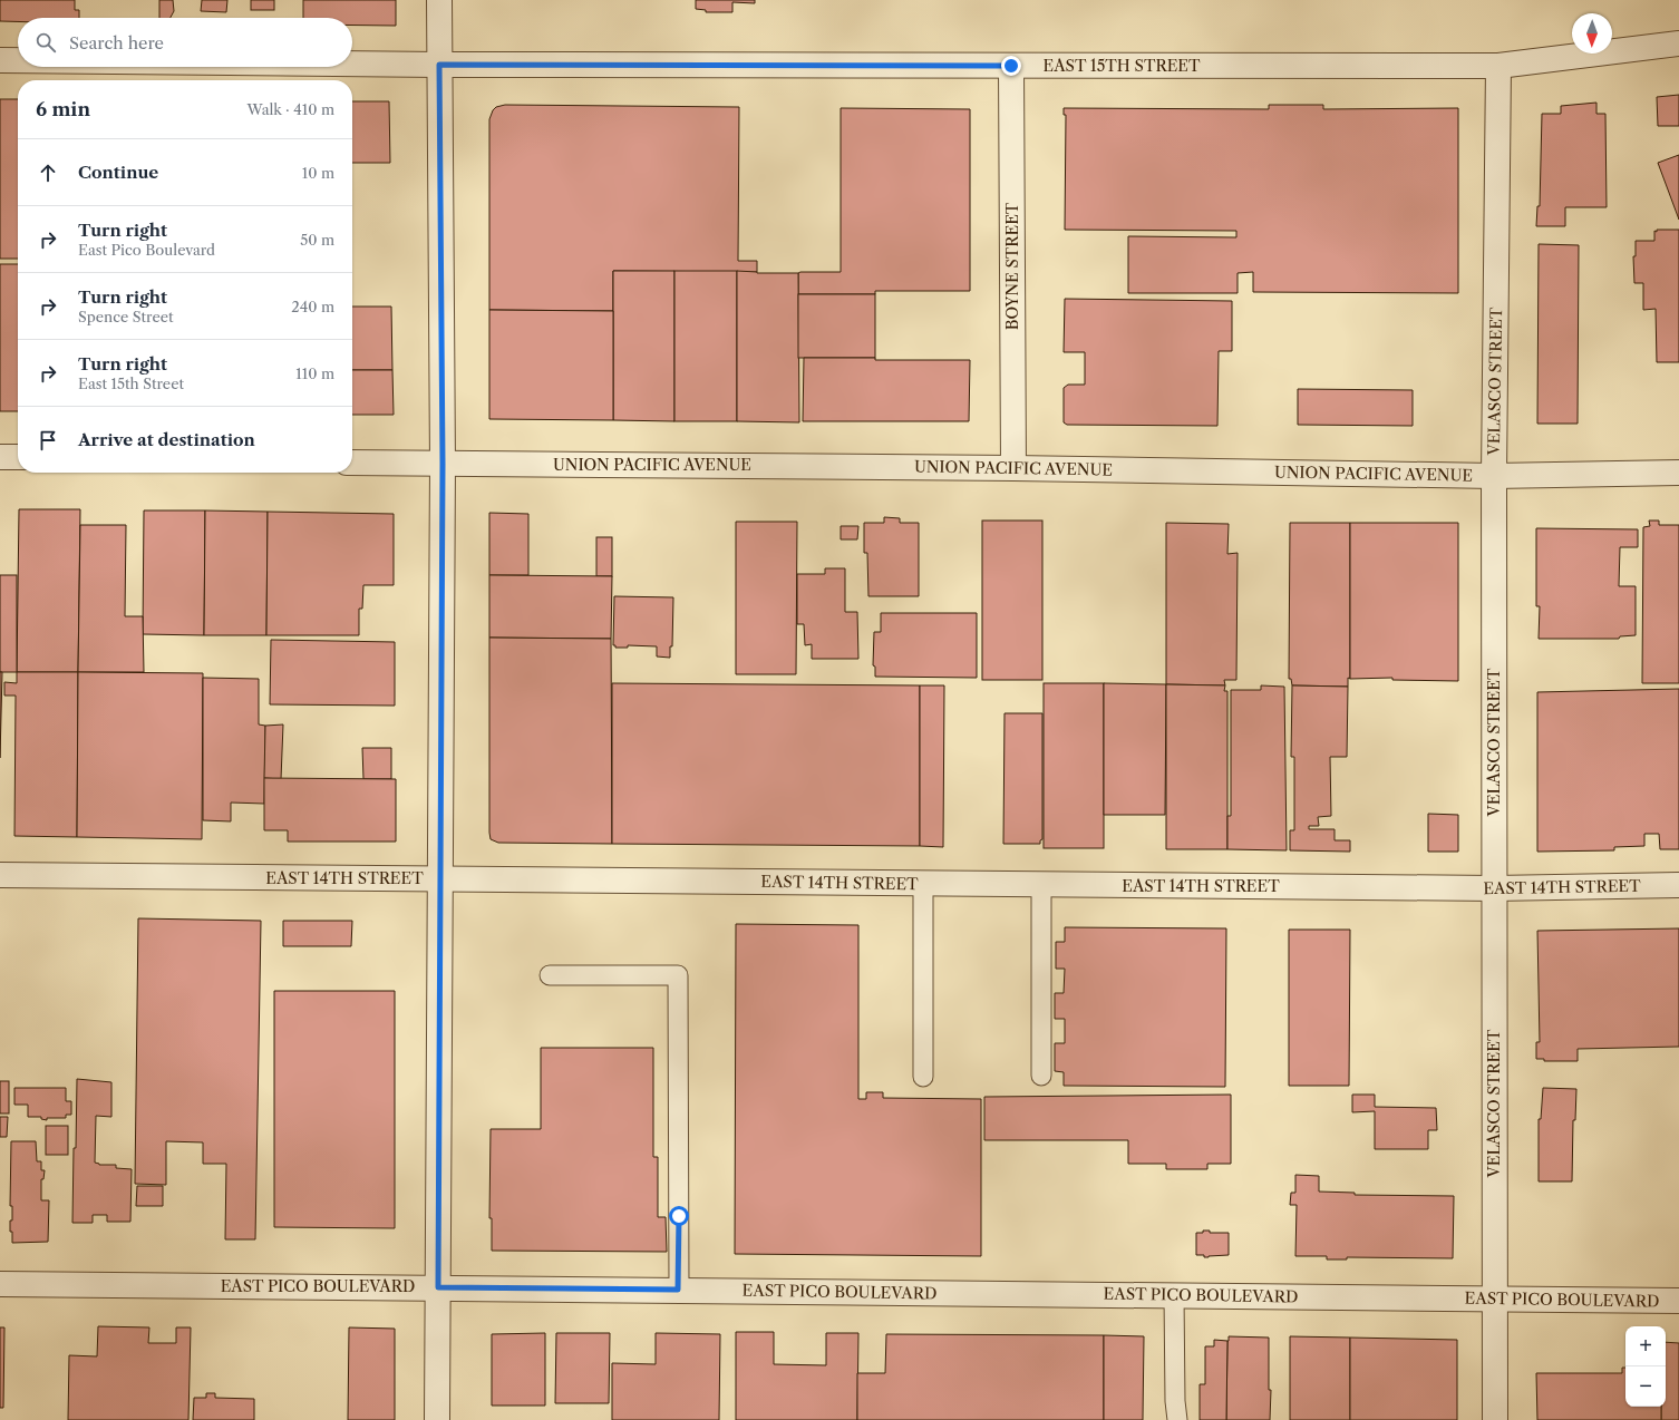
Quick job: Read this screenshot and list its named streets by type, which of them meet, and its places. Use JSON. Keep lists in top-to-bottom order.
{
  "streets": {
    "street": [
      "EAST 15TH STREET",
      "BOYNE STREET",
      "VELASCO STREET",
      "UNION PACIFIC AVENUE",
      "EAST 14TH STREET",
      "EAST PICO BOULEVARD"
    ]
  },
  "crossings": [
    ["EAST 15TH STREET", "BOYNE STREET"],
    ["EAST 15TH STREET", "VELASCO STREET"],
    ["BOYNE STREET", "UNION PACIFIC AVENUE"],
    ["VELASCO STREET", "UNION PACIFIC AVENUE"],
    ["VELASCO STREET", "EAST 14TH STREET"],
    ["VELASCO STREET", "EAST PICO BOULEVARD"]
  ],
  "north": "bottom",
  "page": {
    "search": "Search here",
    "heading": ["6 min", "Walk · 410 m"],
    "list": [
      ["Continue", "10 m"],
      ["Turn right", "East Pico Boulevard", "50 m"],
      ["Turn right", "Spence Street", "240 m"],
      ["Turn right", "East 15th Street", "110 m"],
      "Arrive at destination"
    ],
    "map_buttons": ["+", "−"]
  }
}
